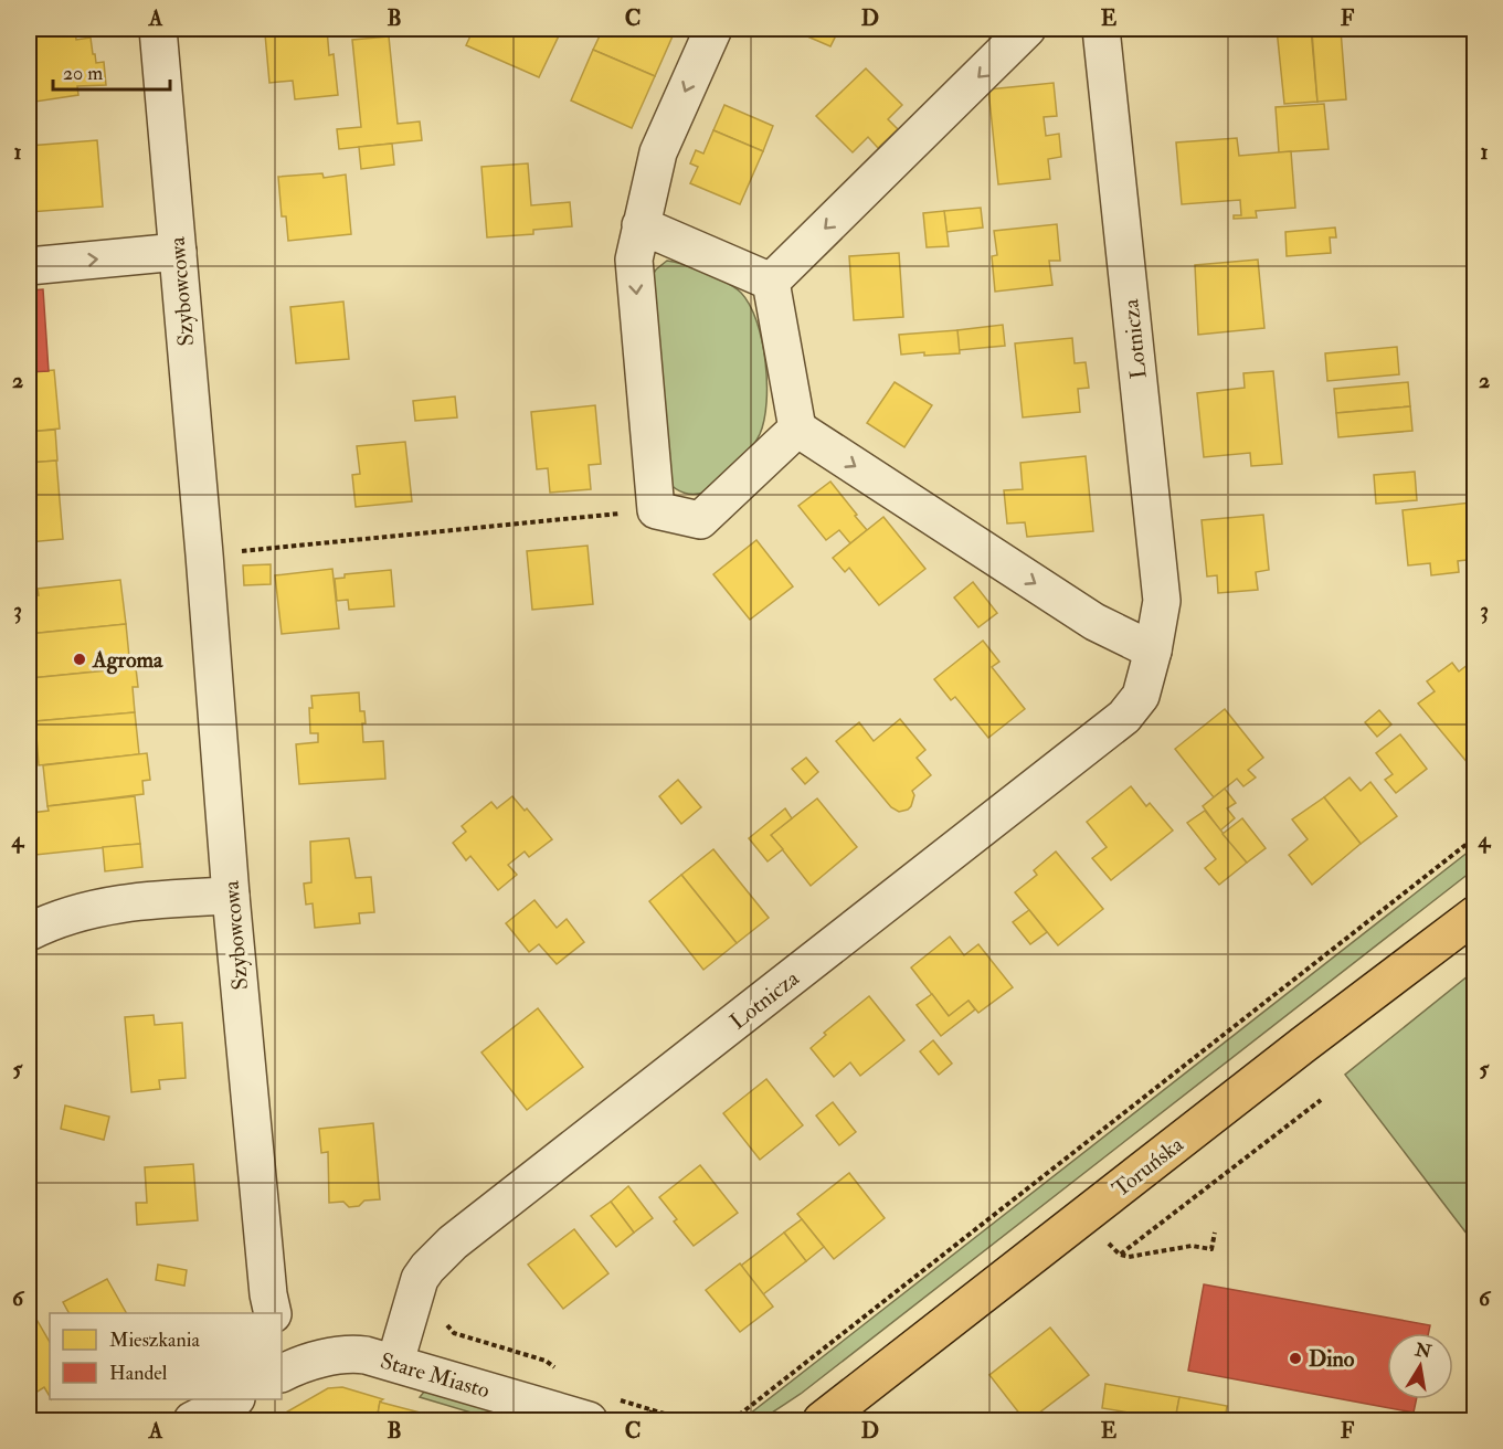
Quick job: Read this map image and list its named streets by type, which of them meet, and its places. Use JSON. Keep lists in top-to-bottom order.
{
  "streets": {
    "main road": ["Toruńska"],
    "street": ["Szybowcowa", "Lotnicza", "Stare Miasto"]
  },
  "crossings": [
    ["Lotnicza", "Stare Miasto"]
  ],
  "places": ["Agroma", "Dino"],
  "legend": ["Mieszkania", "Handel"],
  "scale_bar": "20 m",
  "north": "top",
  "grid": {
    "columns": [
      "A",
      "B",
      "C",
      "D",
      "E",
      "F"
    ],
    "rows": [
      "1",
      "2",
      "3",
      "4",
      "5",
      "6"
    ]
  }
}
